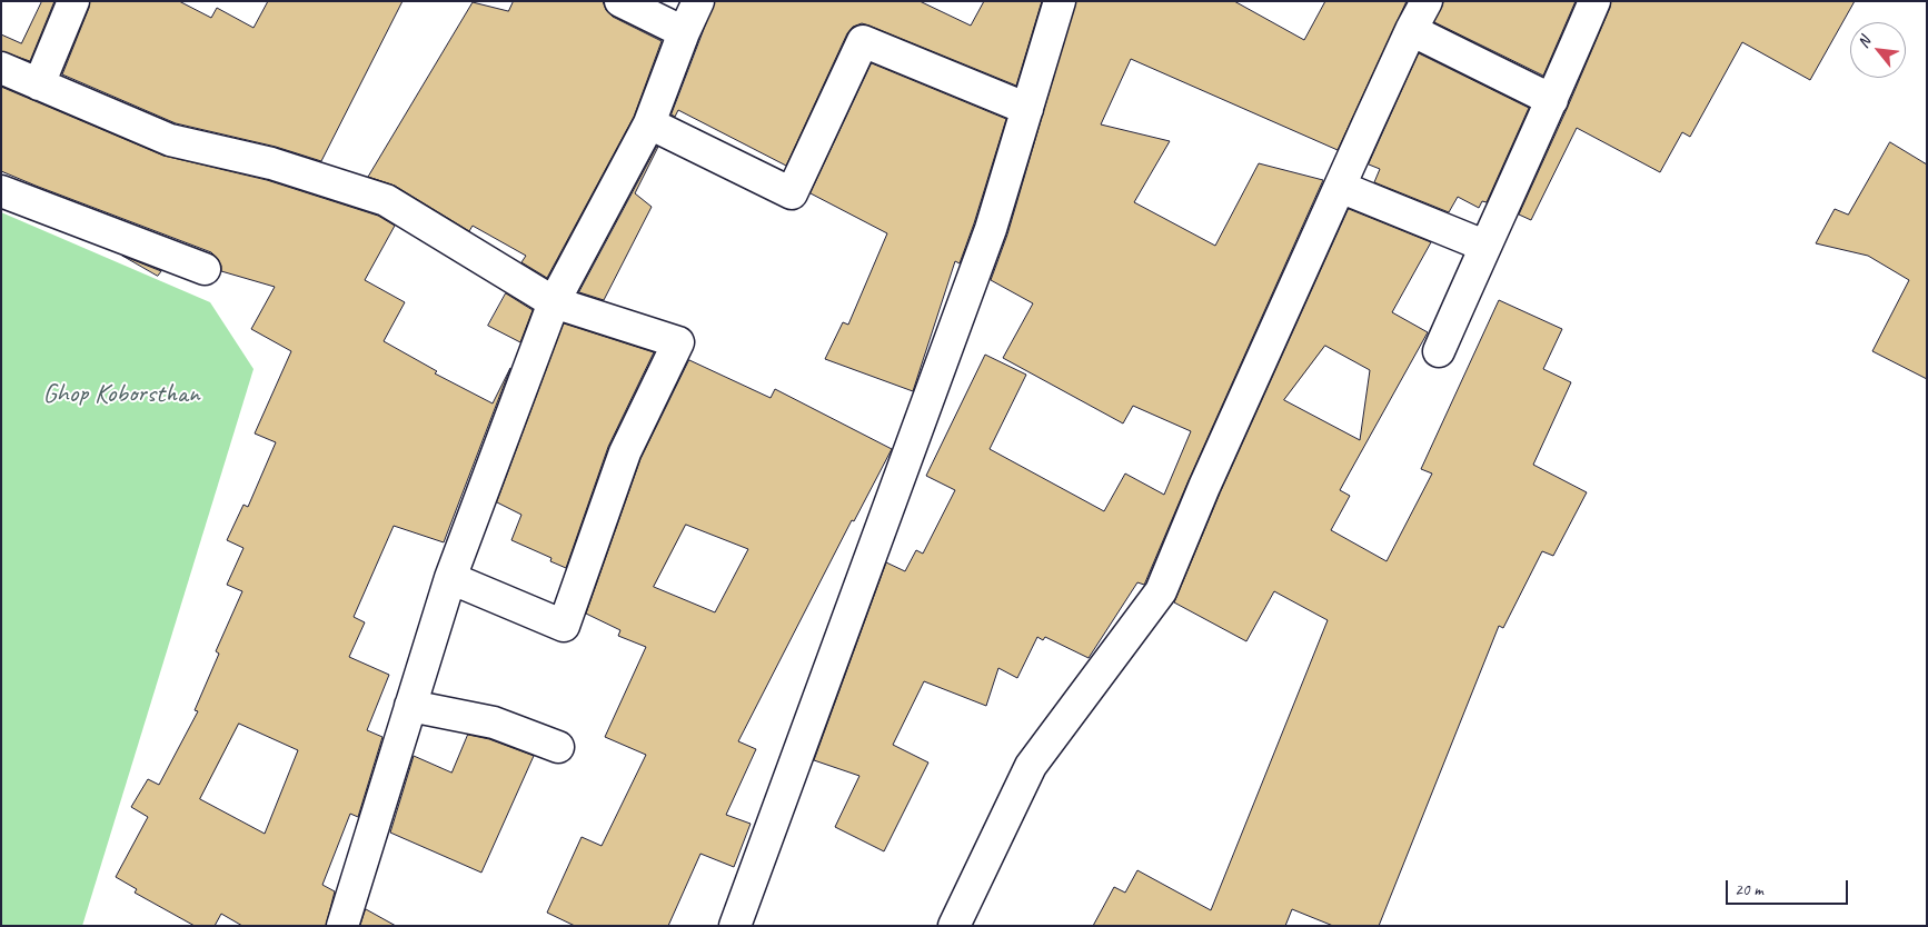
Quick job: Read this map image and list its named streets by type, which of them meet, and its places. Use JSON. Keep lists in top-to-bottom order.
{
  "parks": ["Ghop Koborsthan"],
  "scale_bar": "20 m",
  "north": "top left"
}
